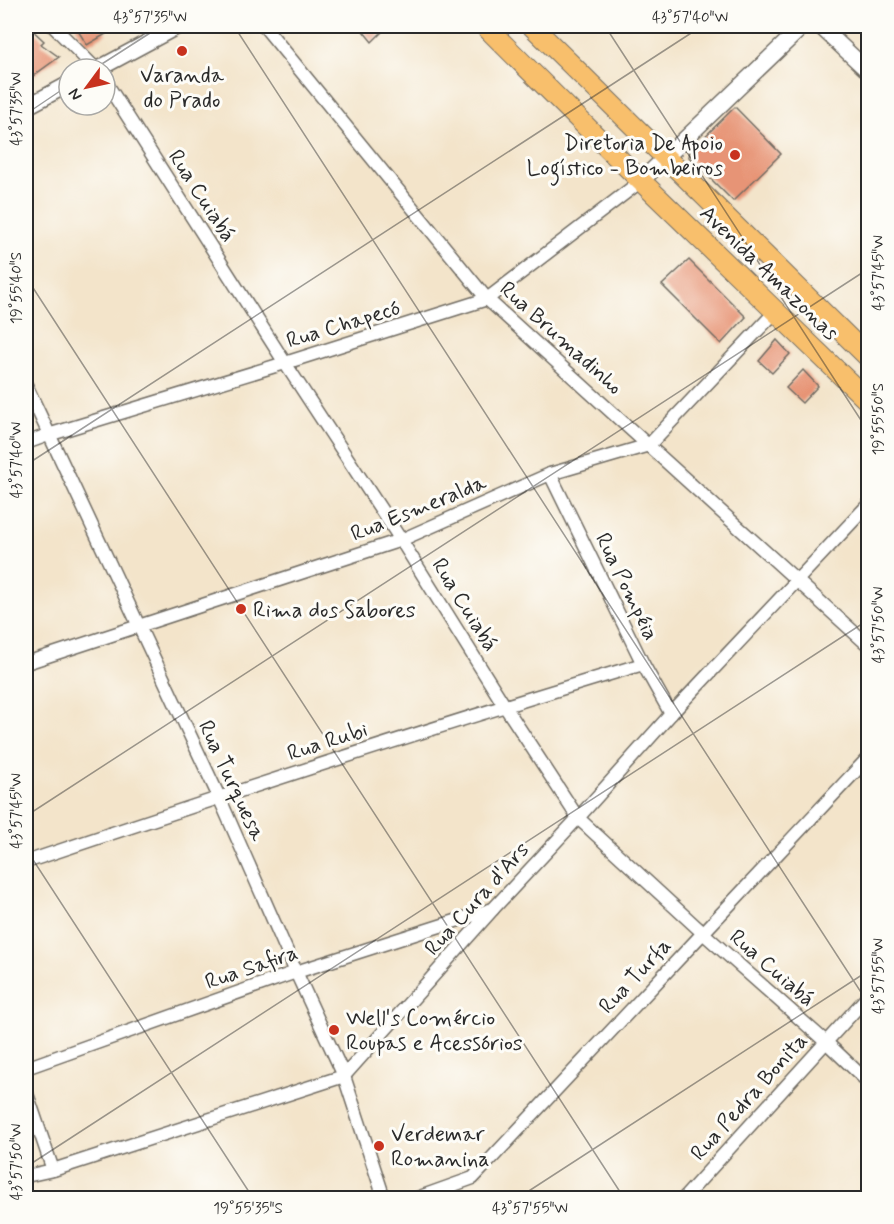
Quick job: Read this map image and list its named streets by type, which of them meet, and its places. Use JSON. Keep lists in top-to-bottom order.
{
  "streets": {
    "main road": ["Avenida Amazonas"],
    "street": [
      "Rua Cuiabá",
      "Rua Chapecó",
      "Rua Brumadinho",
      "Rua Esmeralda",
      "Rua Pompéia",
      "Rua Rubi",
      "Rua Turquesa",
      "Rua Cura d'Ars",
      "Rua Safira",
      "Rua Turfa",
      "Rua Pedra Bonita"
    ]
  },
  "crossings": [
    ["Rua Cuiabá", "Rua Chapecó"],
    ["Rua Cuiabá", "Rua Esmeralda"],
    ["Rua Cuiabá", "Rua Rubi"],
    ["Rua Cuiabá", "Rua Cura d'Ars"],
    ["Rua Cuiabá", "Rua Turfa"],
    ["Rua Cuiabá", "Rua Pedra Bonita"],
    ["Avenida Amazonas", "Rua Chapecó"],
    ["Rua Chapecó", "Rua Brumadinho"],
    ["Rua Chapecó", "Rua Turquesa"],
    ["Rua Brumadinho", "Rua Esmeralda"],
    ["Rua Brumadinho", "Rua Cura d'Ars"],
    ["Rua Esmeralda", "Rua Pompéia"],
    ["Rua Esmeralda", "Rua Turquesa"],
    ["Rua Pompéia", "Rua Rubi"],
    ["Rua Pompéia", "Rua Cura d'Ars"],
    ["Rua Rubi", "Rua Turquesa"],
    ["Rua Turquesa", "Rua Cura d'Ars"],
    ["Rua Turquesa", "Rua Safira"],
    ["Rua Cura d'Ars", "Rua Safira"]
  ],
  "places": [
    "Varanda do Prado",
    "Diretoria De Apoio Logístico - Bombeiros",
    "Rima dos Sabores",
    "Well's Comércio Roupas e Acessórios",
    "Verdemar Romanina"
  ],
  "north": "bottom left",
  "coordinates": [
    "43°57'35\"W",
    "43°57'40\"W",
    "43°57'45\"W",
    "19°55'40\"S",
    "19°55'50\"S",
    "43°57'50\"W",
    "43°57'55\"W",
    "19°55'35\"S"
  ]
}
